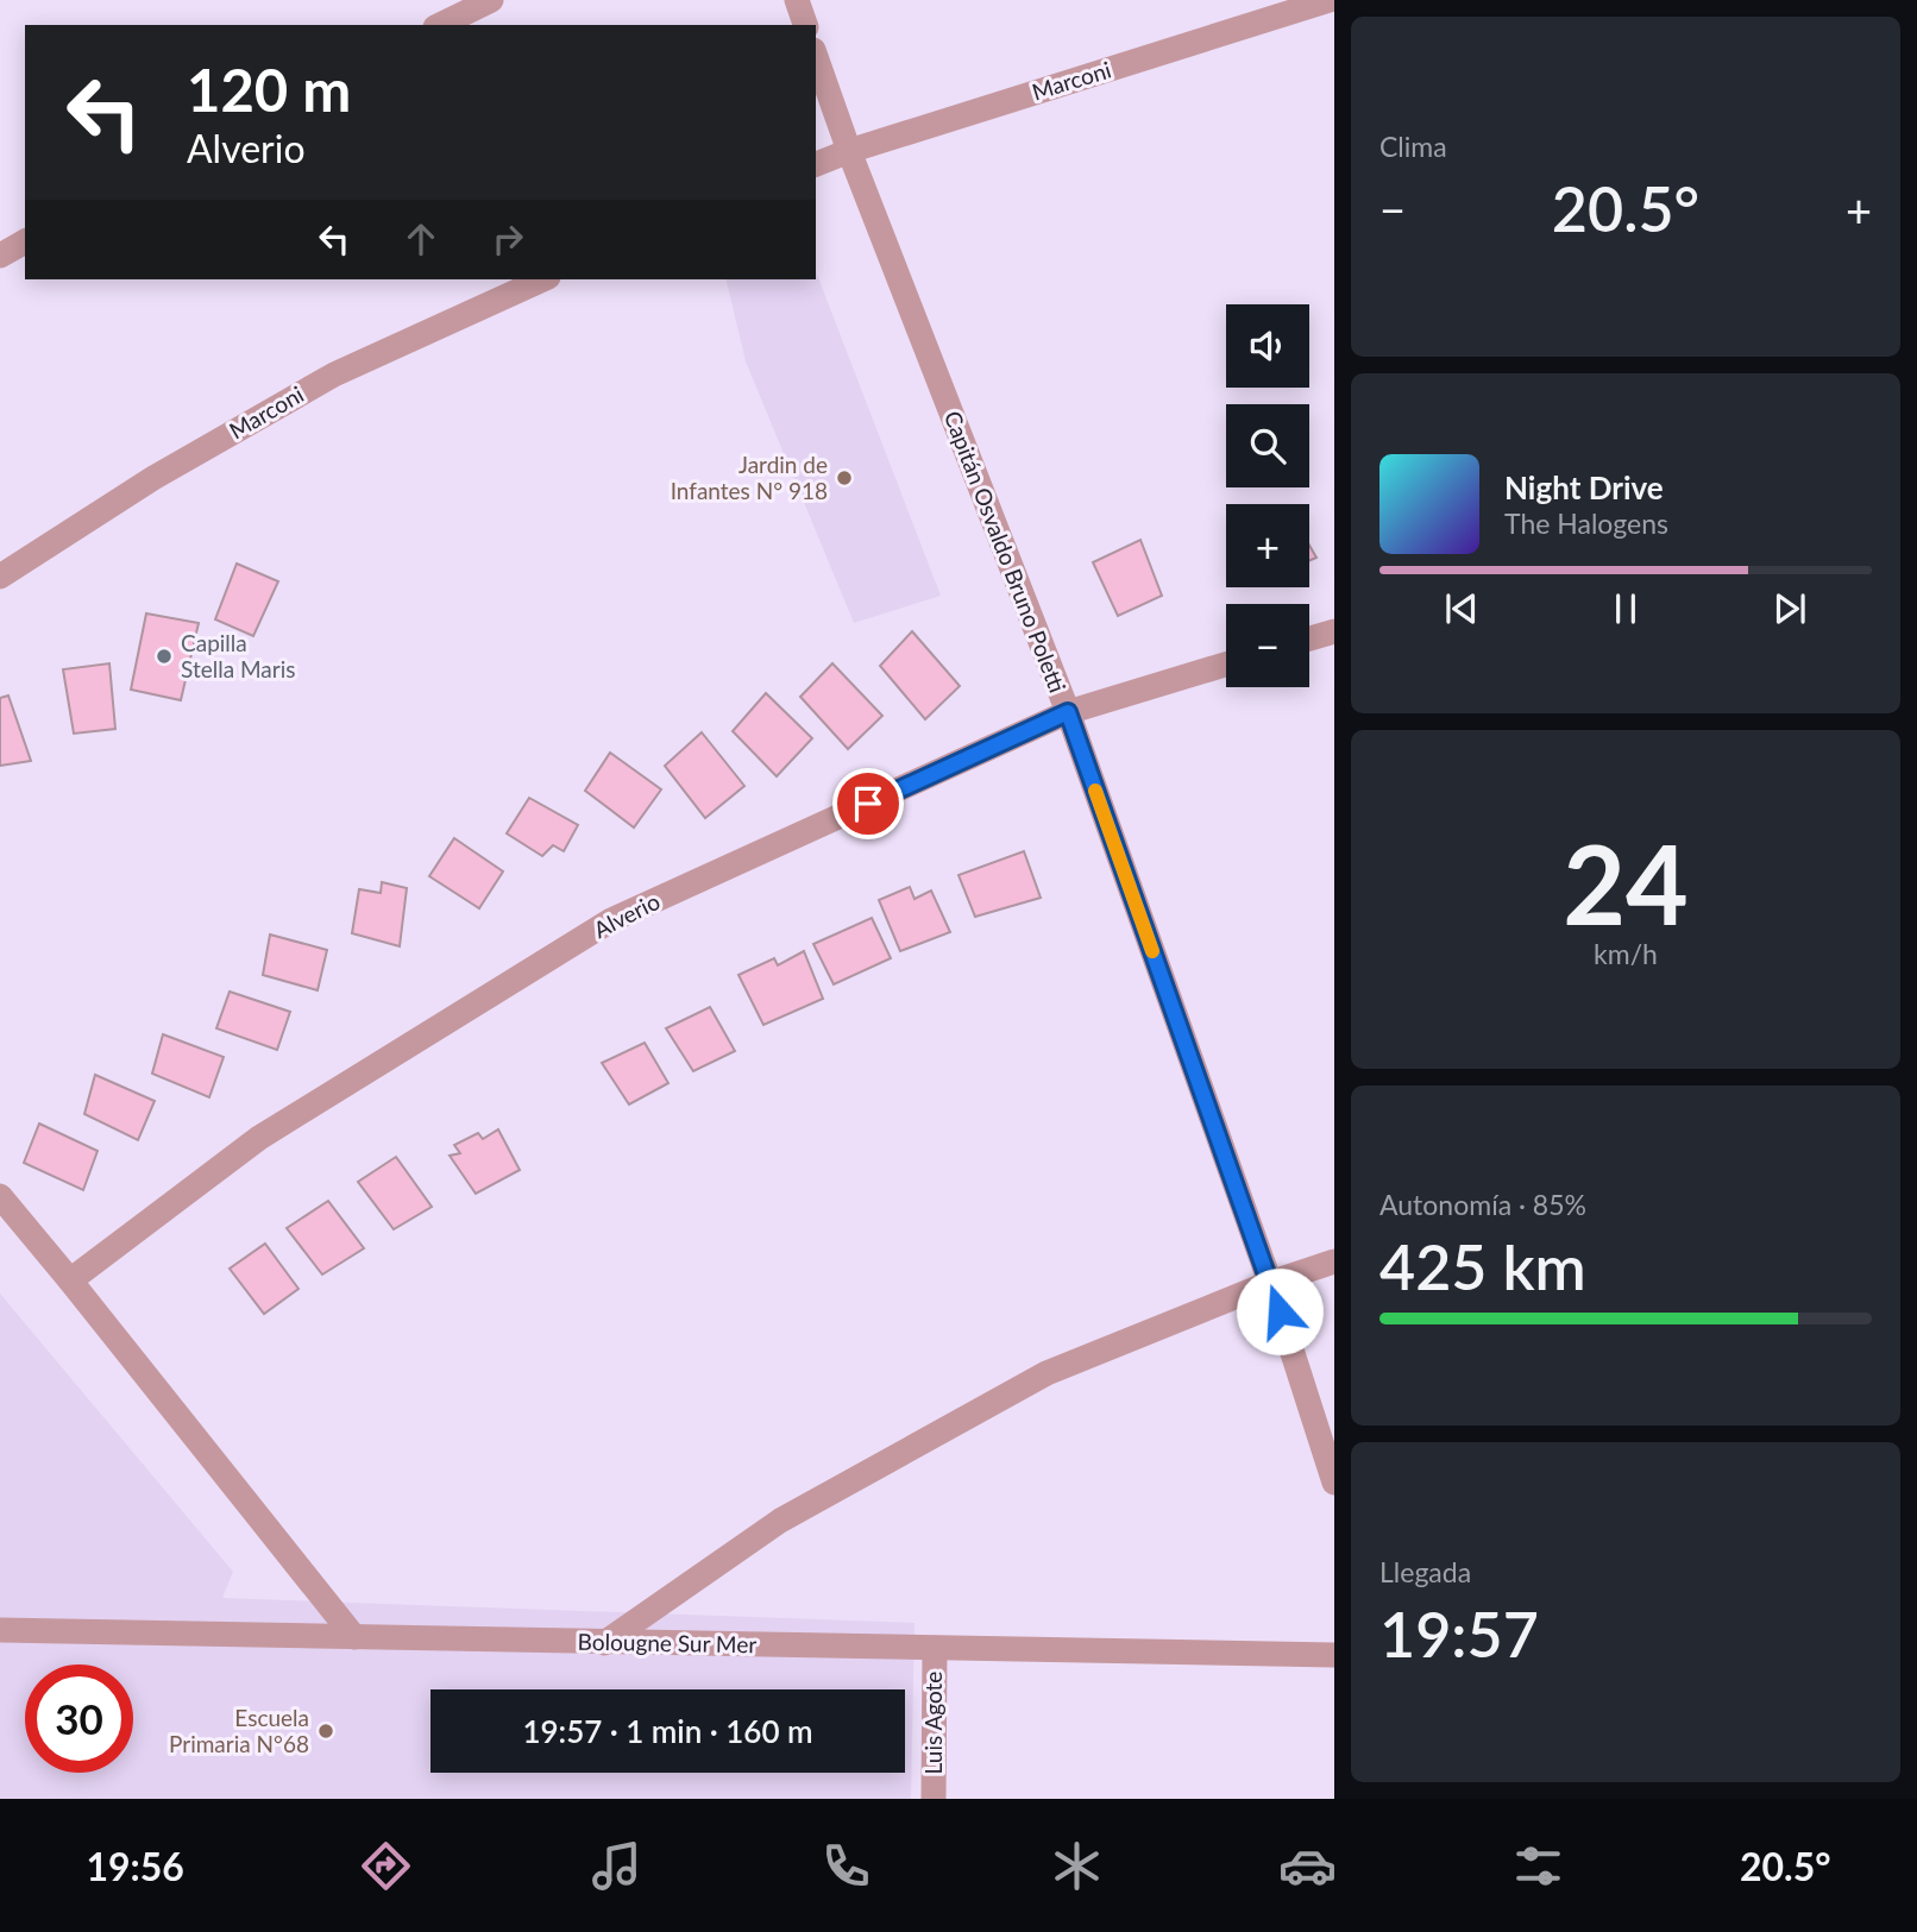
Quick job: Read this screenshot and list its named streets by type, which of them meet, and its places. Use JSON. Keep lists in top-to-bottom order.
{
  "streets": {
    "street": [
      "Marconi",
      "Capitán Osvaldo Bruno Poletti",
      "Alverio",
      "Bolougne Sur Mer",
      "Luis Agote"
    ]
  },
  "crossings": [
    ["Marconi", "Capitán Osvaldo Bruno Poletti"],
    ["Capitán Osvaldo Bruno Poletti", "Alverio"],
    ["Bolougne Sur Mer", "Luis Agote"]
  ],
  "places": ["Jardin de Infantes N° 918", "Capilla Stella Maris", "Escuela Primaria N°68"],
  "page": {
    "tile": [
      "Clima",
      ["24", "km/h"],
      ["Autonomía · 85%", "425 km"],
      ["Llegada", "19:57"]
    ],
    "turn": ["120 m", "Alverio"],
    "heat": ["−", "20.5°", "+"],
    "map_buttons": ["+", "−"],
    "song": ["Night Drive", "The Halogens"],
    "limit": "30",
    "trip": "19:57 · 1 min · 160 m",
    "tabs": ["19:56", "20.5°"]
  }
}
